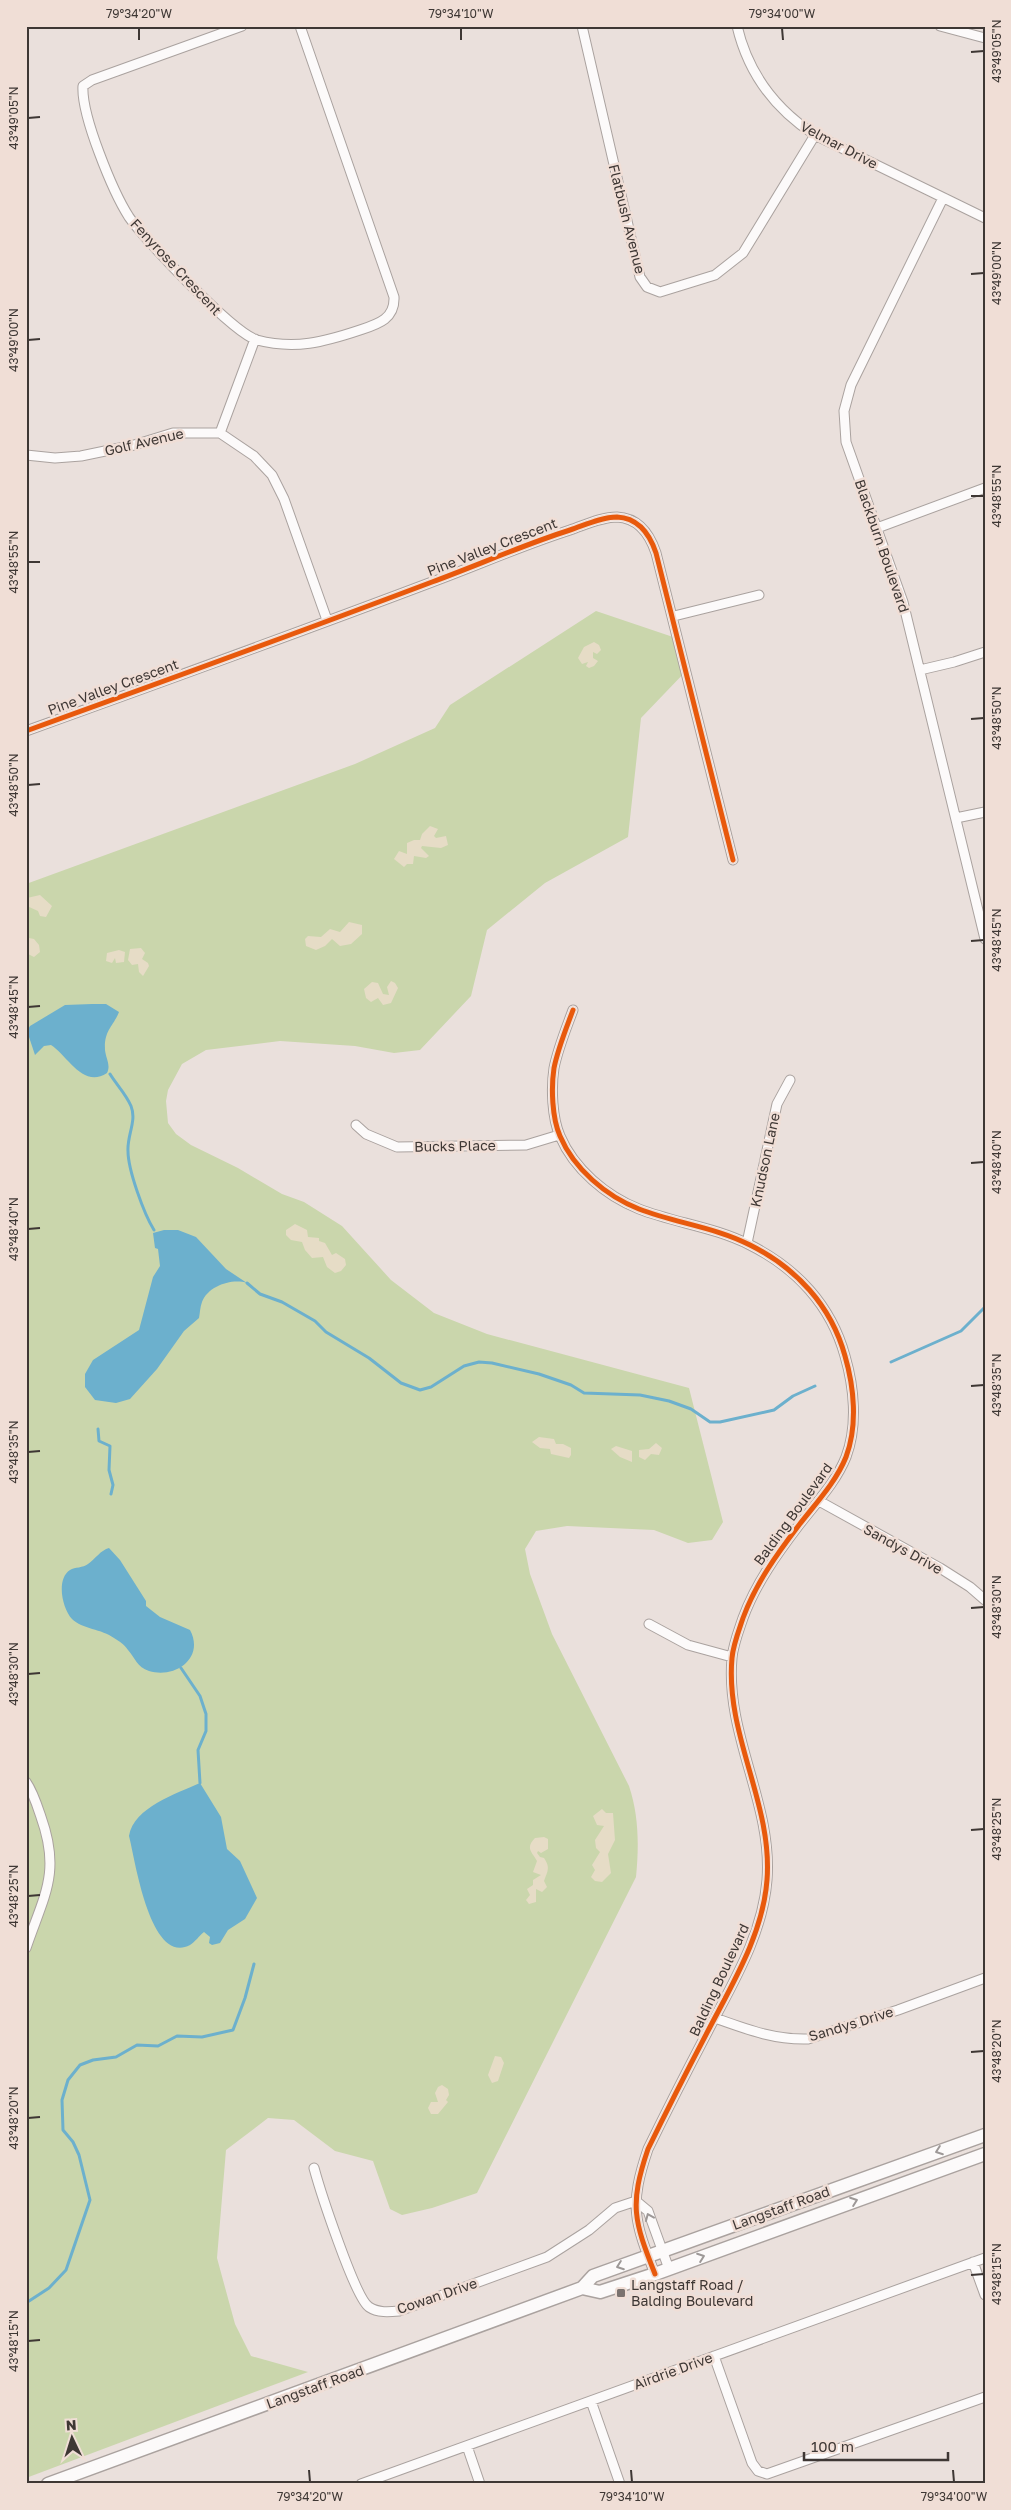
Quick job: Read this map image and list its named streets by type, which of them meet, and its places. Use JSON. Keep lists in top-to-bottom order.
{
  "streets": {
    "main road": ["Langstaff Road"],
    "street": [
      "Velmar Drive",
      "Flatbush Avenue",
      "Fenyrose Crescent",
      "Golf Avenue",
      "Blackburn Boulevard",
      "Pine Valley Crescent",
      "Bucks Place",
      "Knudson Lane",
      "Balding Boulevard",
      "Sandys Drive",
      "Cowan Drive",
      "Airdrie Drive"
    ]
  },
  "crossings": [
    ["Velmar Drive", "Flatbush Avenue"],
    ["Velmar Drive", "Blackburn Boulevard"],
    ["Bucks Place", "Balding Boulevard"],
    ["Knudson Lane", "Balding Boulevard"],
    ["Balding Boulevard", "Sandys Drive"],
    ["Balding Boulevard", "Langstaff Road"],
    ["Balding Boulevard", "Cowan Drive"]
  ],
  "places": {
    "transit": ["Langstaff Road / Balding Boulevard"]
  },
  "scale_bar": "100 m",
  "north": "top",
  "coordinates": [
    "79°34'20\"W",
    "79°34'10\"W",
    "79°34'00\"W",
    "43°49'05\"N",
    "43°49'00\"N",
    "43°48'55\"N",
    "43°48'50\"N",
    "43°48'45\"N",
    "43°48'40\"N",
    "43°48'35\"N",
    "43°48'30\"N",
    "43°48'25\"N",
    "43°48'20\"N",
    "43°48'15\"N"
  ]
}
